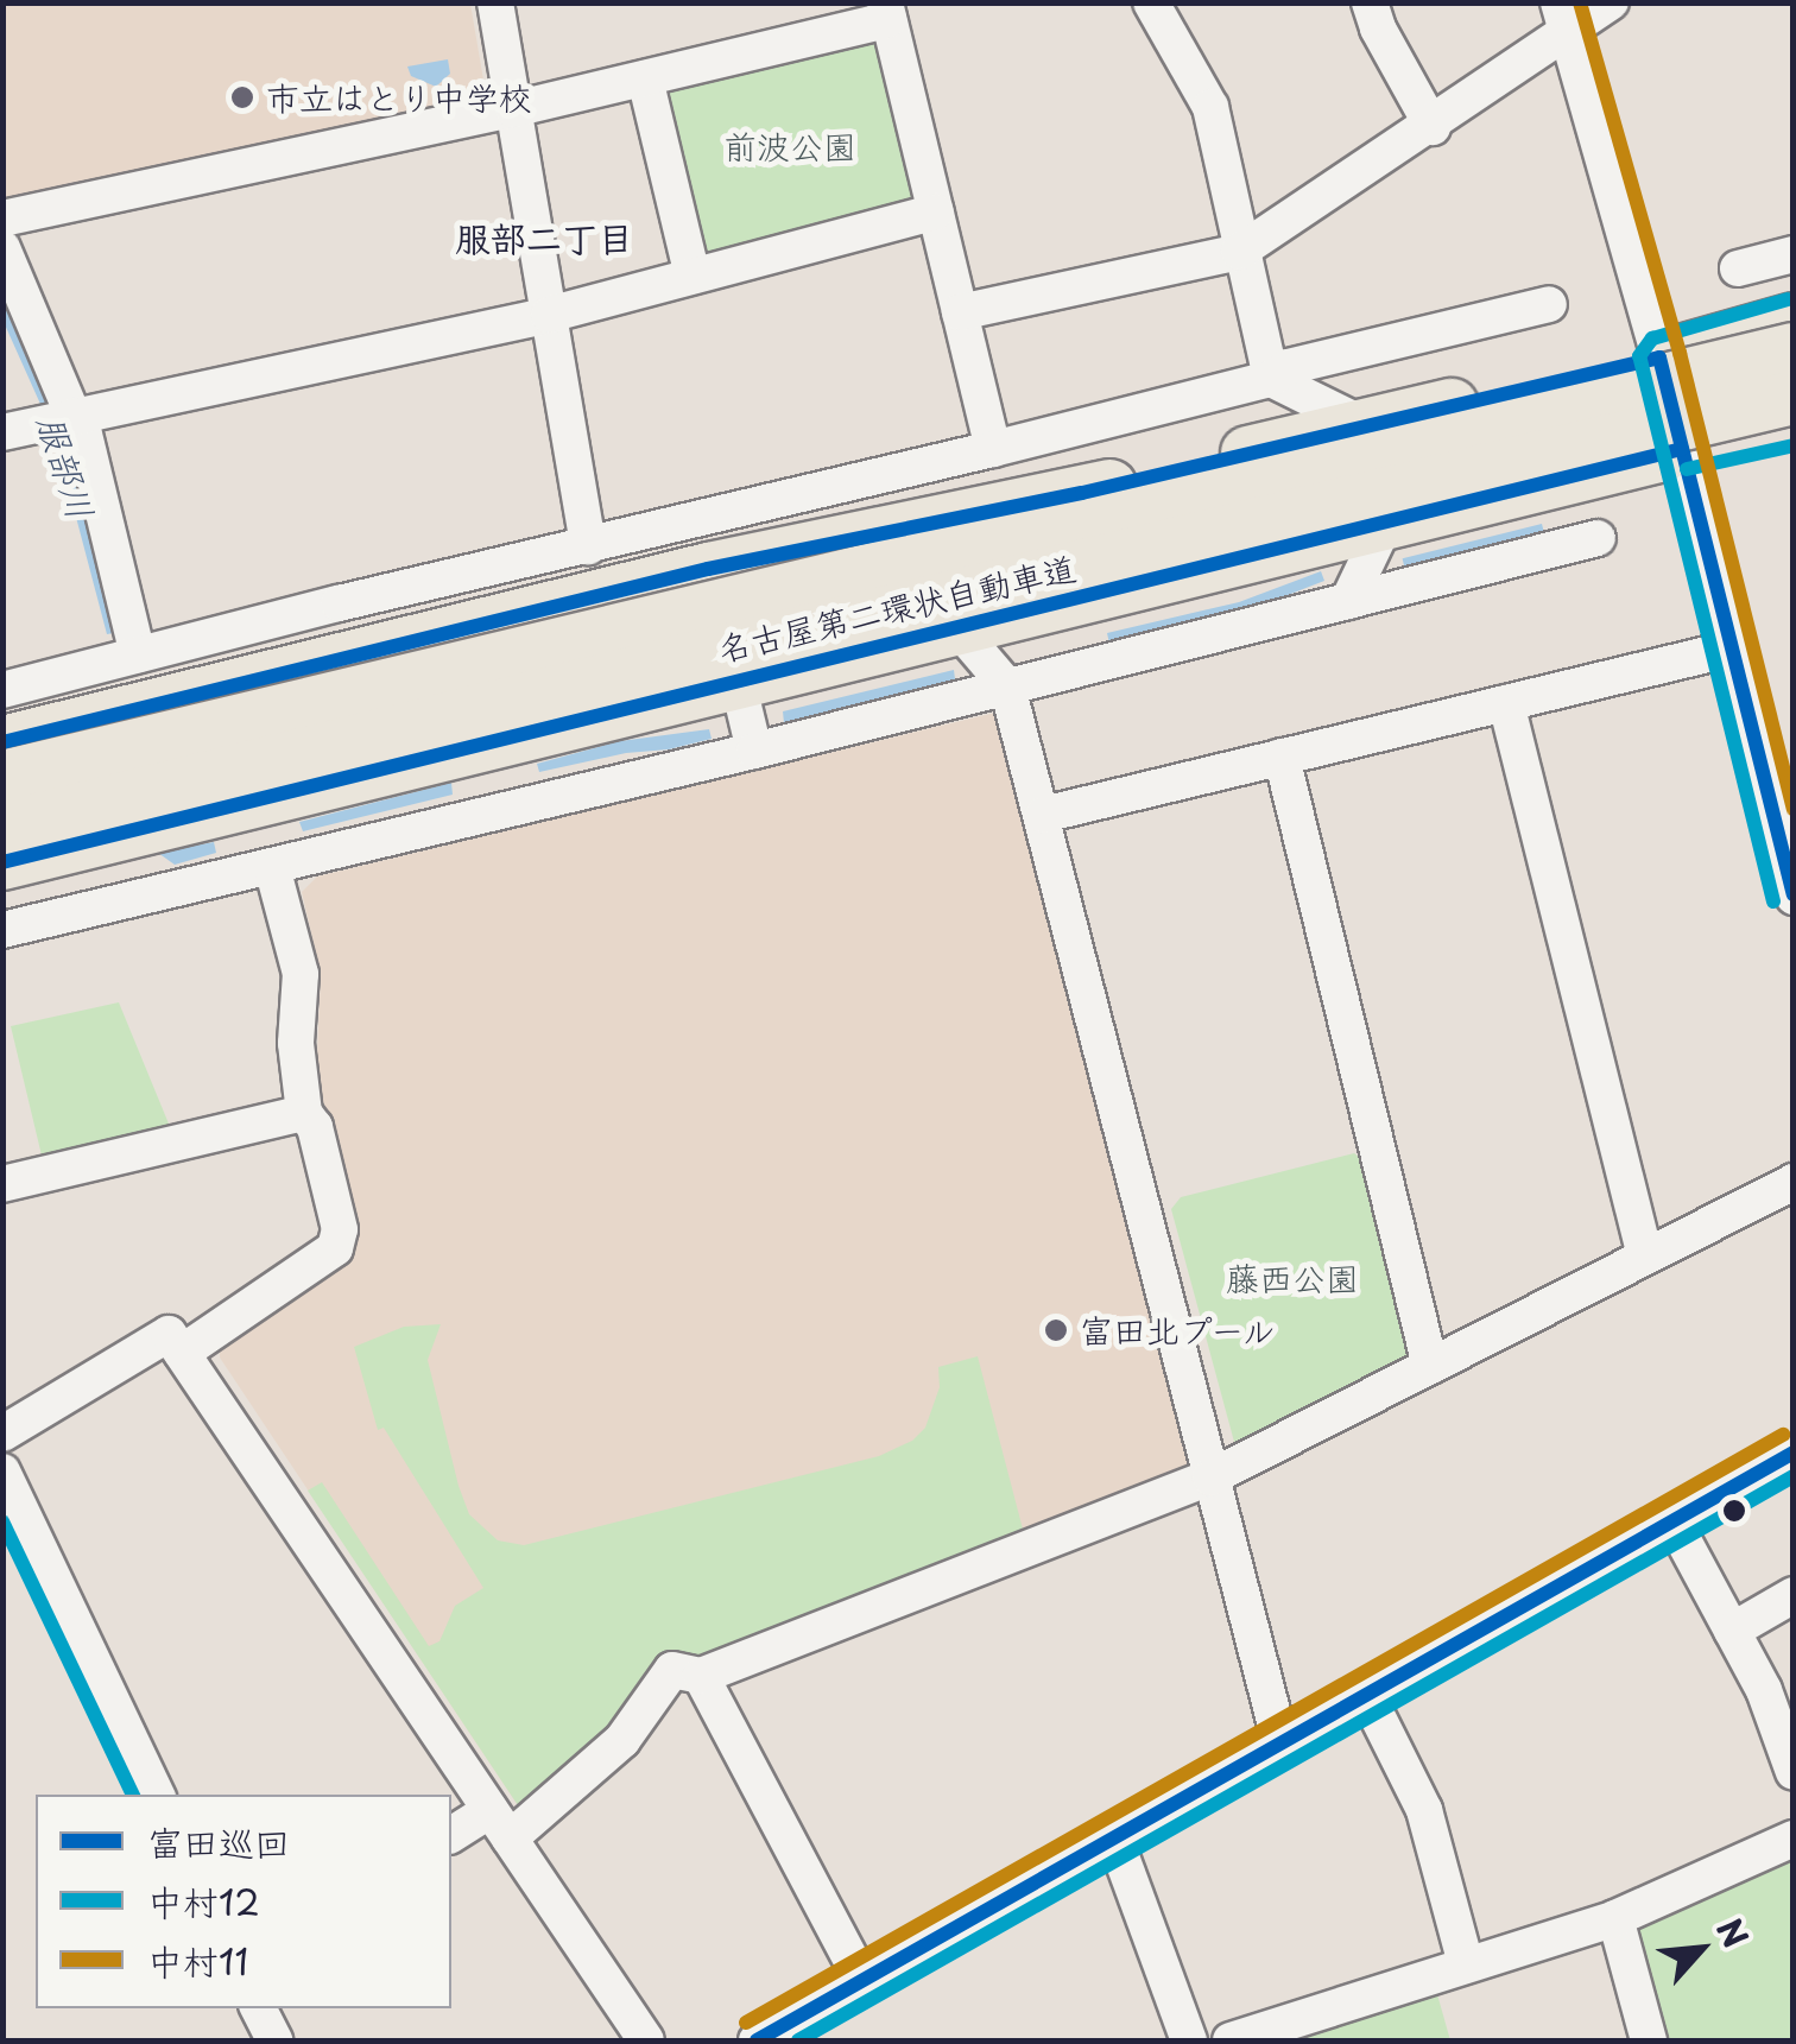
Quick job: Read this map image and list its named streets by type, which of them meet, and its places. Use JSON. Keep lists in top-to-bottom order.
{
  "streets": {
    "highway": ["名古屋第二環状自動車道"]
  },
  "districts": ["服部二丁目"],
  "water": ["服部川"],
  "parks": ["前波公園", "藤西公園"],
  "places": ["市立はとり中学校", "富田北プール"],
  "lines": ["transit line 中村11", "transit line 中村12", "transit line 富田巡回"],
  "legend": ["富田巡回", "中村12", "中村11"],
  "north": "top right"
}
